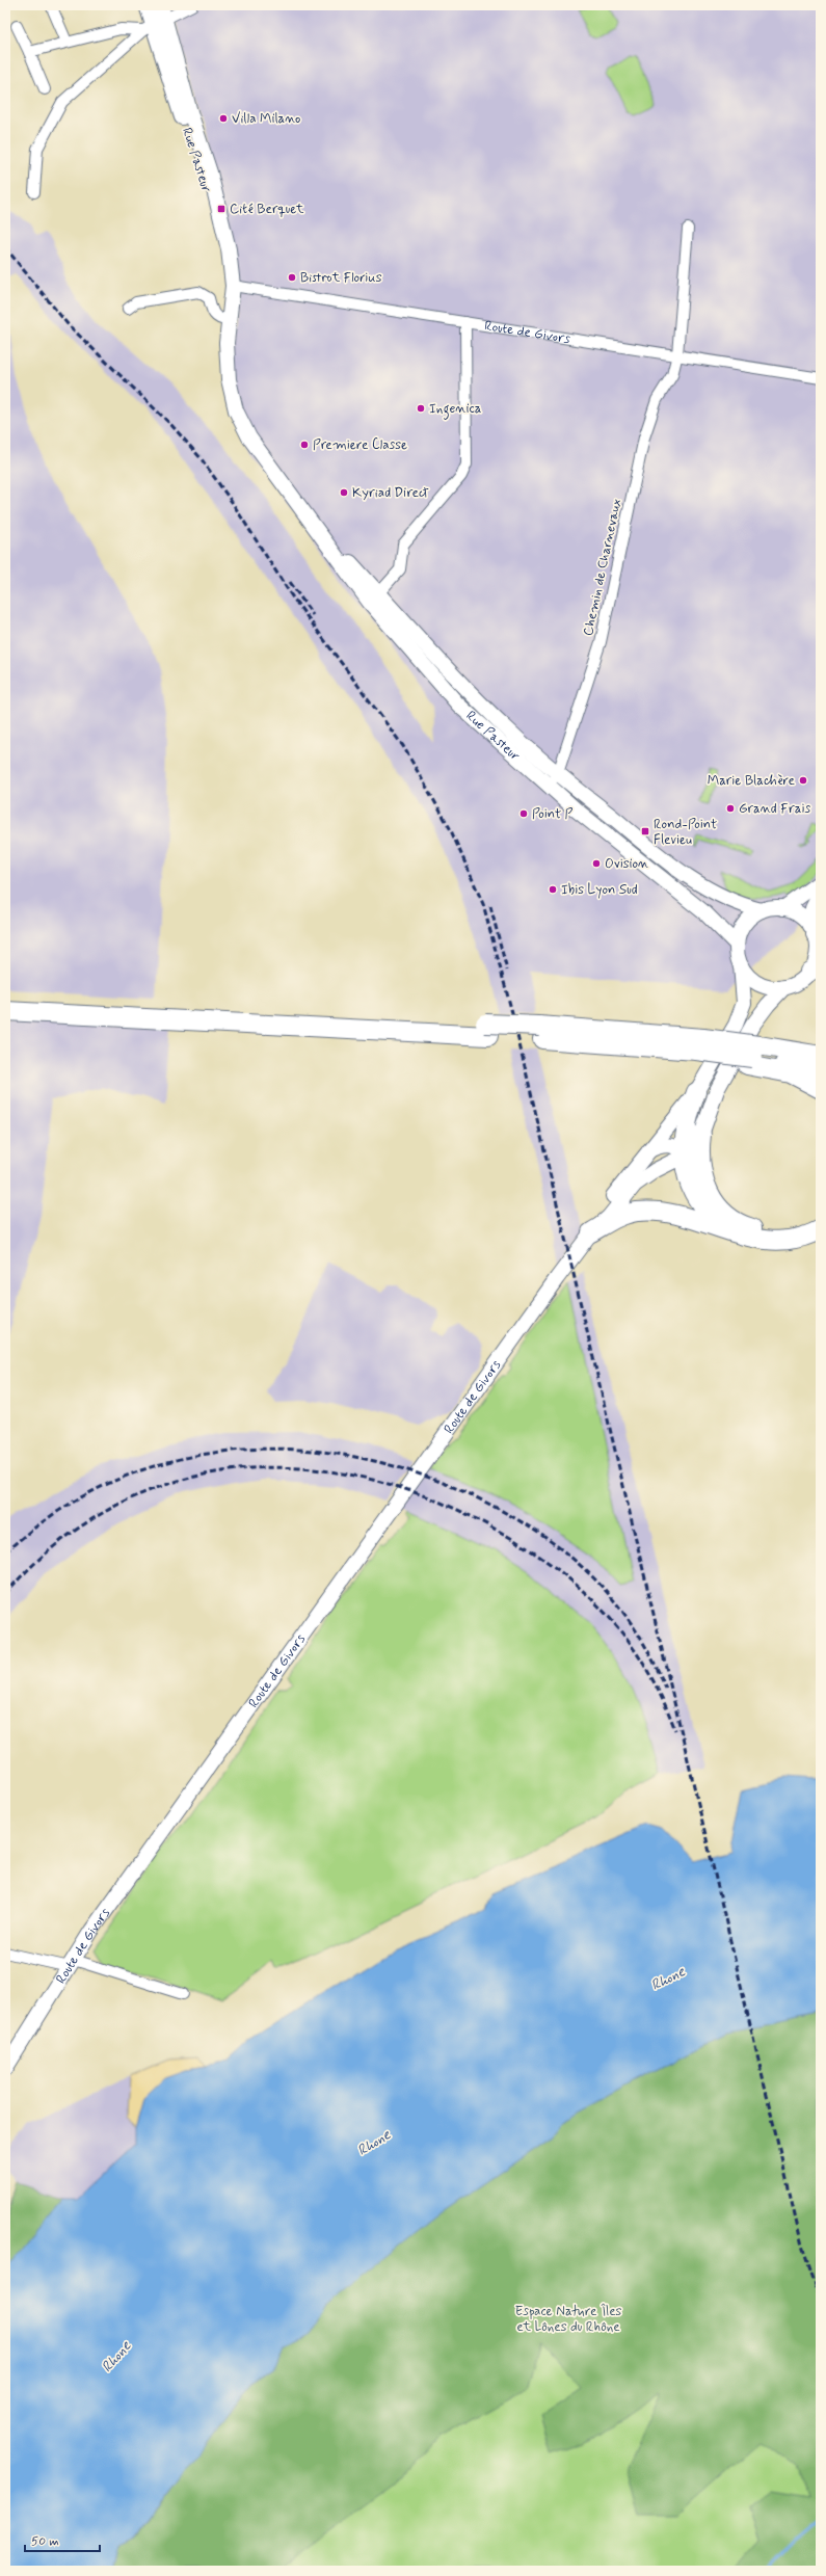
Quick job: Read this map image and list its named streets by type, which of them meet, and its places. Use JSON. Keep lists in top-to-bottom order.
{
  "streets": {
    "main road": ["Rue Pasteur", "Route de Givors"],
    "street": ["Chemin de Charnevaux"]
  },
  "crossings": [
    ["Rue Pasteur", "Route de Givors"],
    ["Rue Pasteur", "Chemin de Charnevaux"],
    ["Route de Givors", "Chemin de Charnevaux"]
  ],
  "water": ["Rhone"],
  "parks": ["Espace Nature Îles et Lônes du Rhône"],
  "places": {
    "other": [
      "Villa Milano",
      "Bistrot Florius",
      "Ingenica",
      "Premiere Classe",
      "Kyriad Direct",
      "Marie Blachère",
      "Grand Frais",
      "Point P",
      "Ovision",
      "Ibis Lyon Sud"
    ],
    "transit": ["Cité Berquet", "Rond-Point Flevieu"]
  },
  "scale_bar": "50 m"
}
